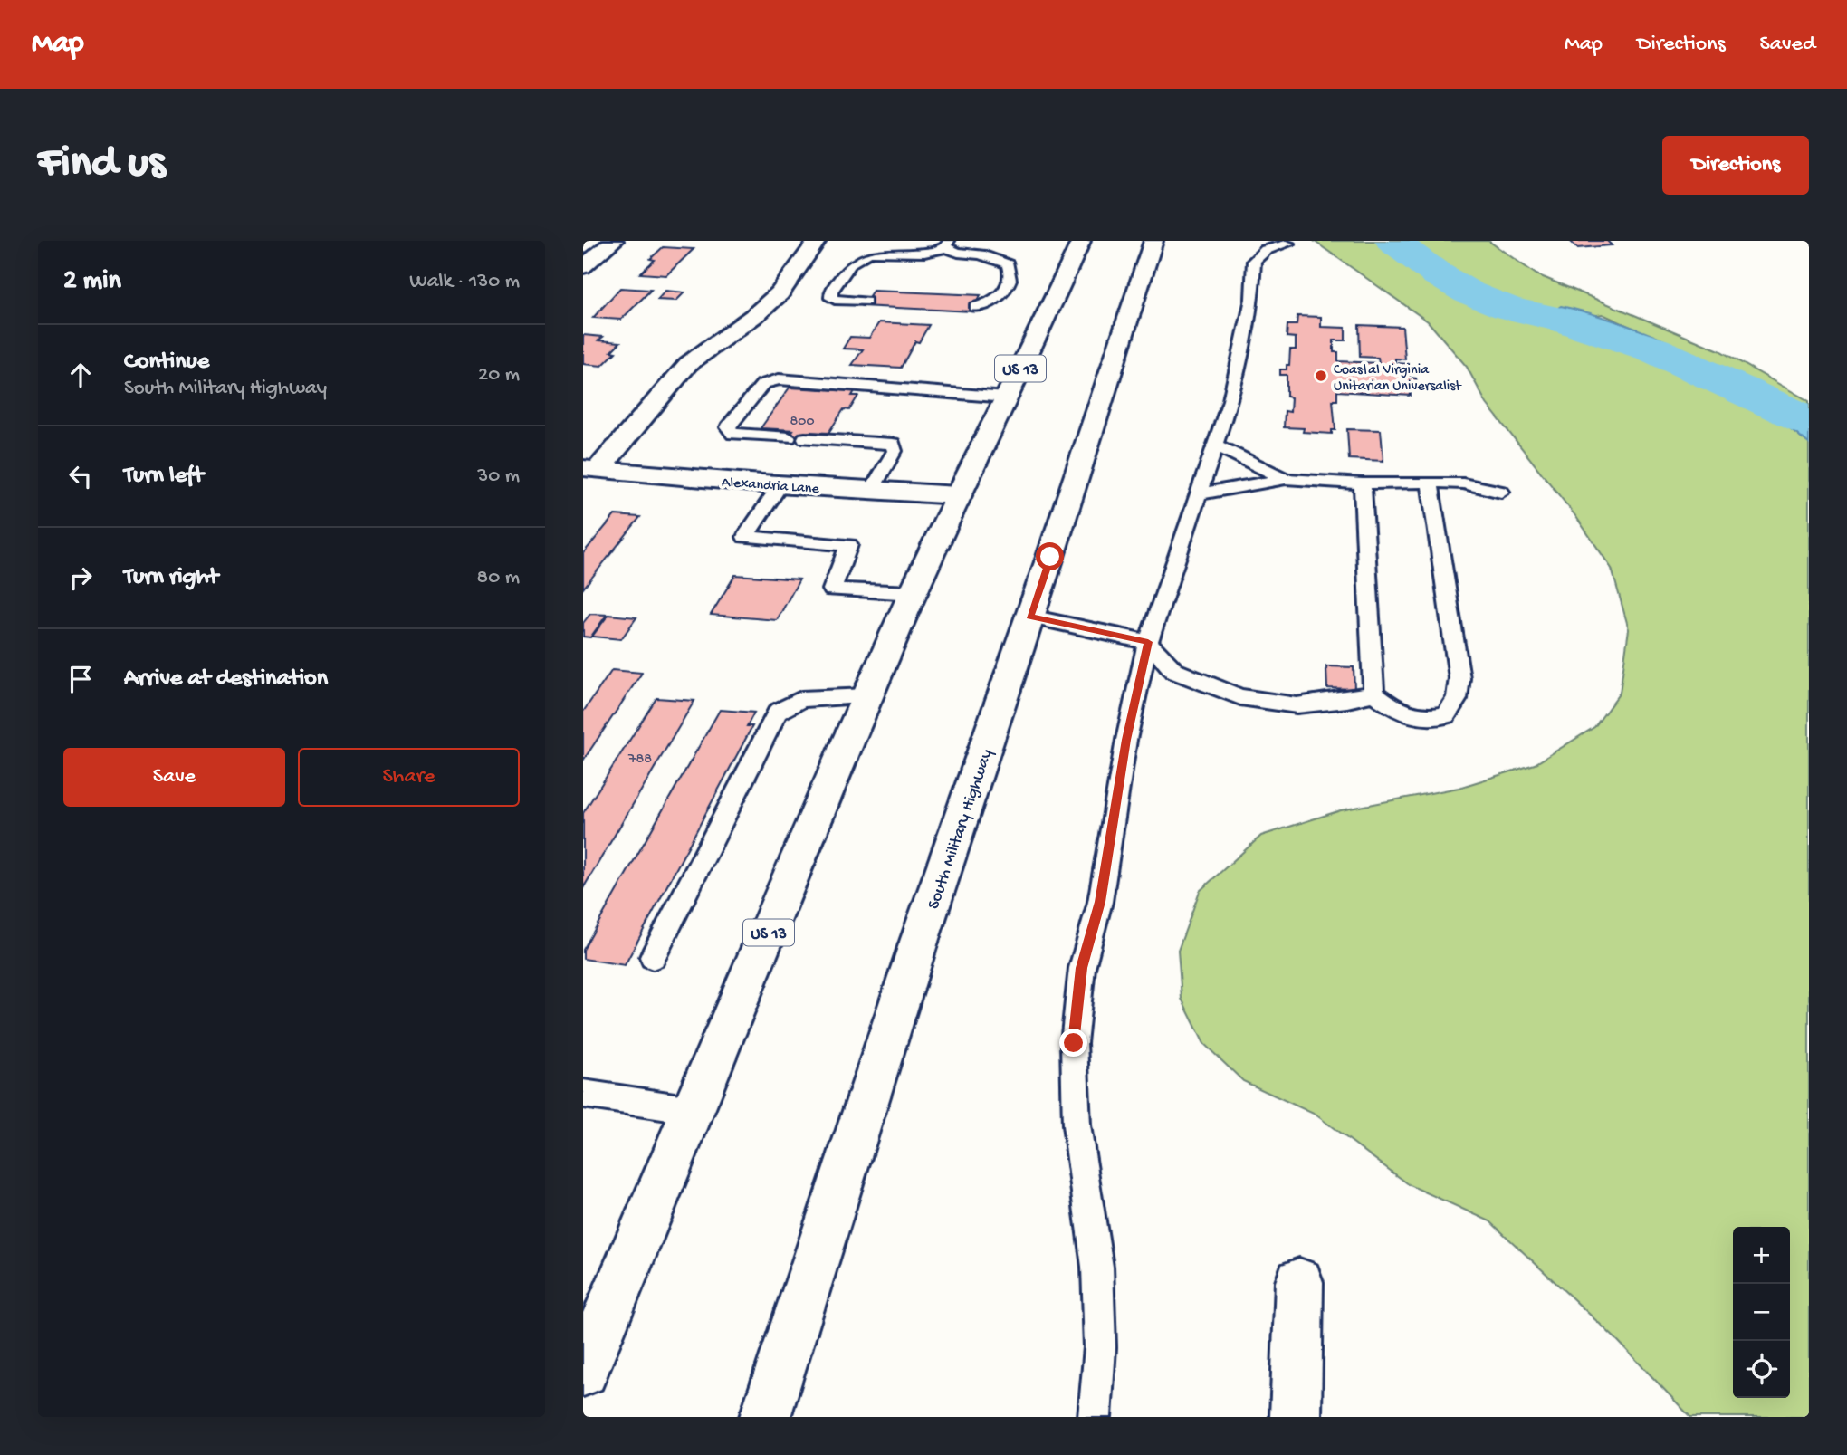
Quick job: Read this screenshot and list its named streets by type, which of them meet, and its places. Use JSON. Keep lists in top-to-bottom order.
{
  "streets": {
    "main road": ["US 13", "Alexandria Lane", "South Military Highway"]
  },
  "crossings": [
    ["US 13", "Alexandria Lane"]
  ],
  "places": ["Coastal Virginia Unitarian Universalist"],
  "house_numbers": ["800", "788"],
  "page": {
    "header": "Map",
    "nav": ["Map", "Directions", "Saved"],
    "buttons": [
      "Directions",
      ["Save", "Share"]
    ],
    "title": "Find us",
    "heading": ["2 min", "Walk · 130 m"],
    "list": [
      ["Continue", "South Military Highway", "20 m"],
      ["Turn left", "30 m"],
      ["Turn right", "80 m"],
      "Arrive at destination"
    ],
    "map_buttons": ["+", "−"]
  }
}
